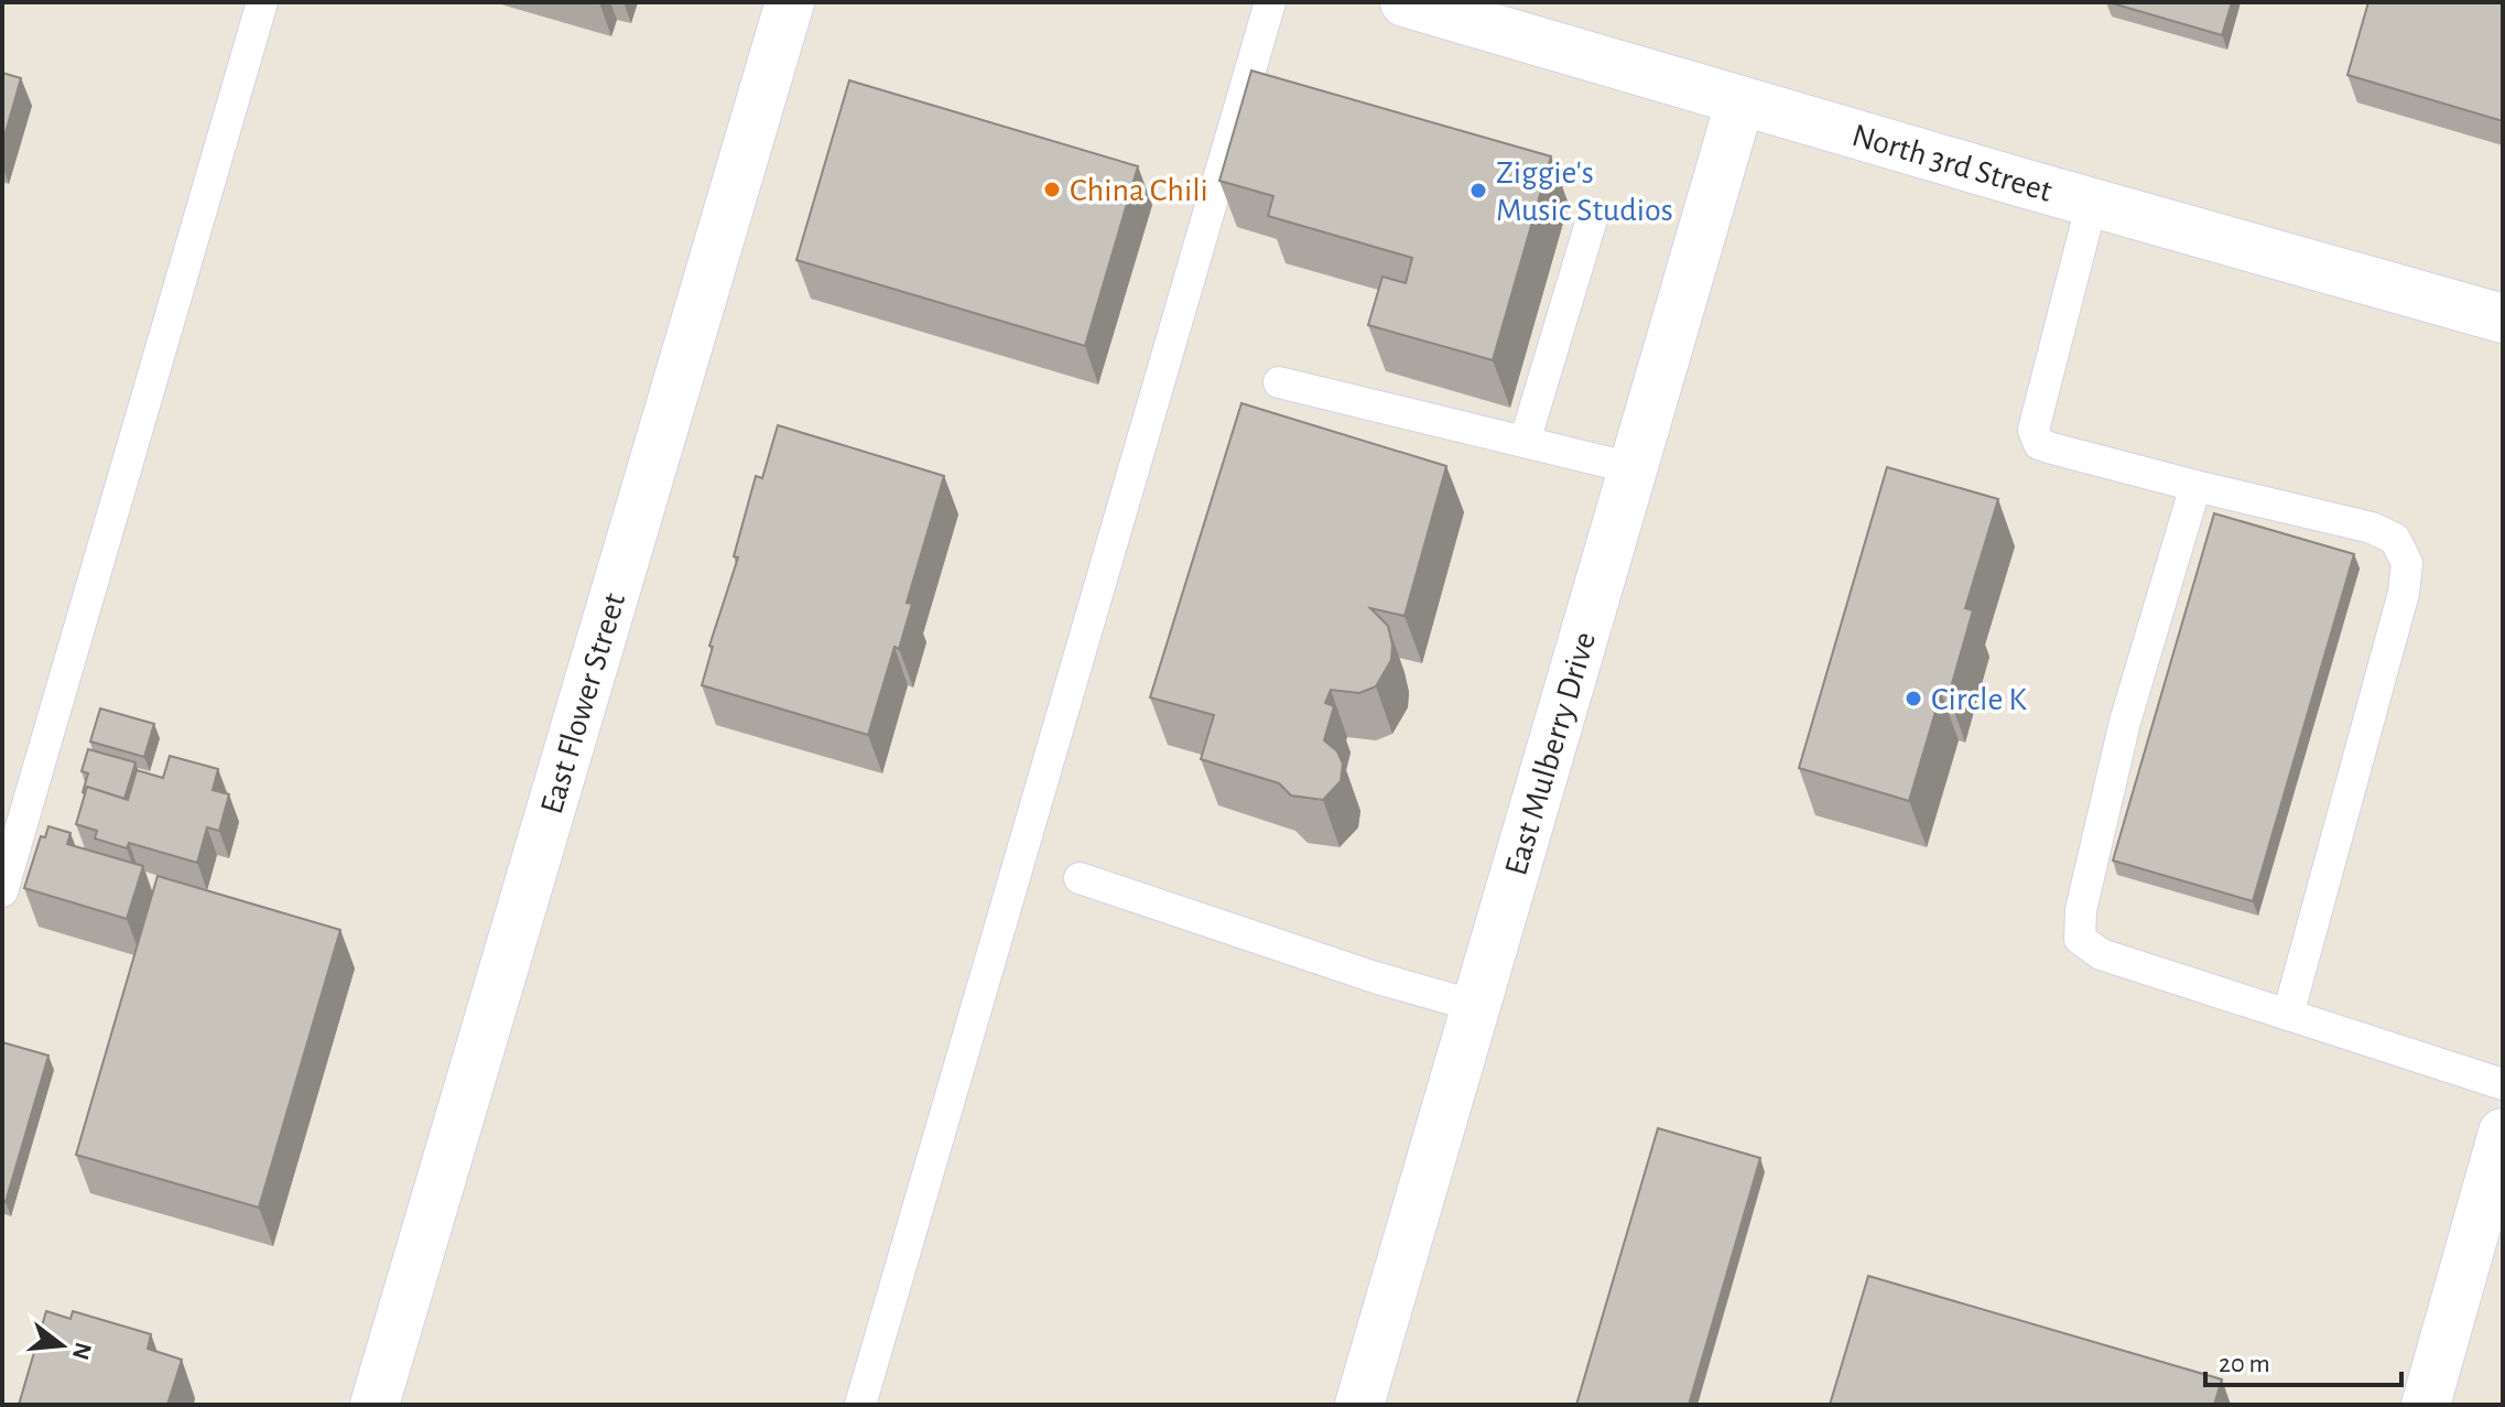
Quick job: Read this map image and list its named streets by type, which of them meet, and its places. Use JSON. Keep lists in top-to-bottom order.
{
  "streets": {
    "street": ["North 3rd Street", "East Flower Street", "East Mulberry Drive"]
  },
  "crossings": [
    ["North 3rd Street", "East Mulberry Drive"]
  ],
  "places": ["China Chili", "Ziggie's Music Studios", "Circle K"],
  "scale_bar": "20 m",
  "north": "right"
}
